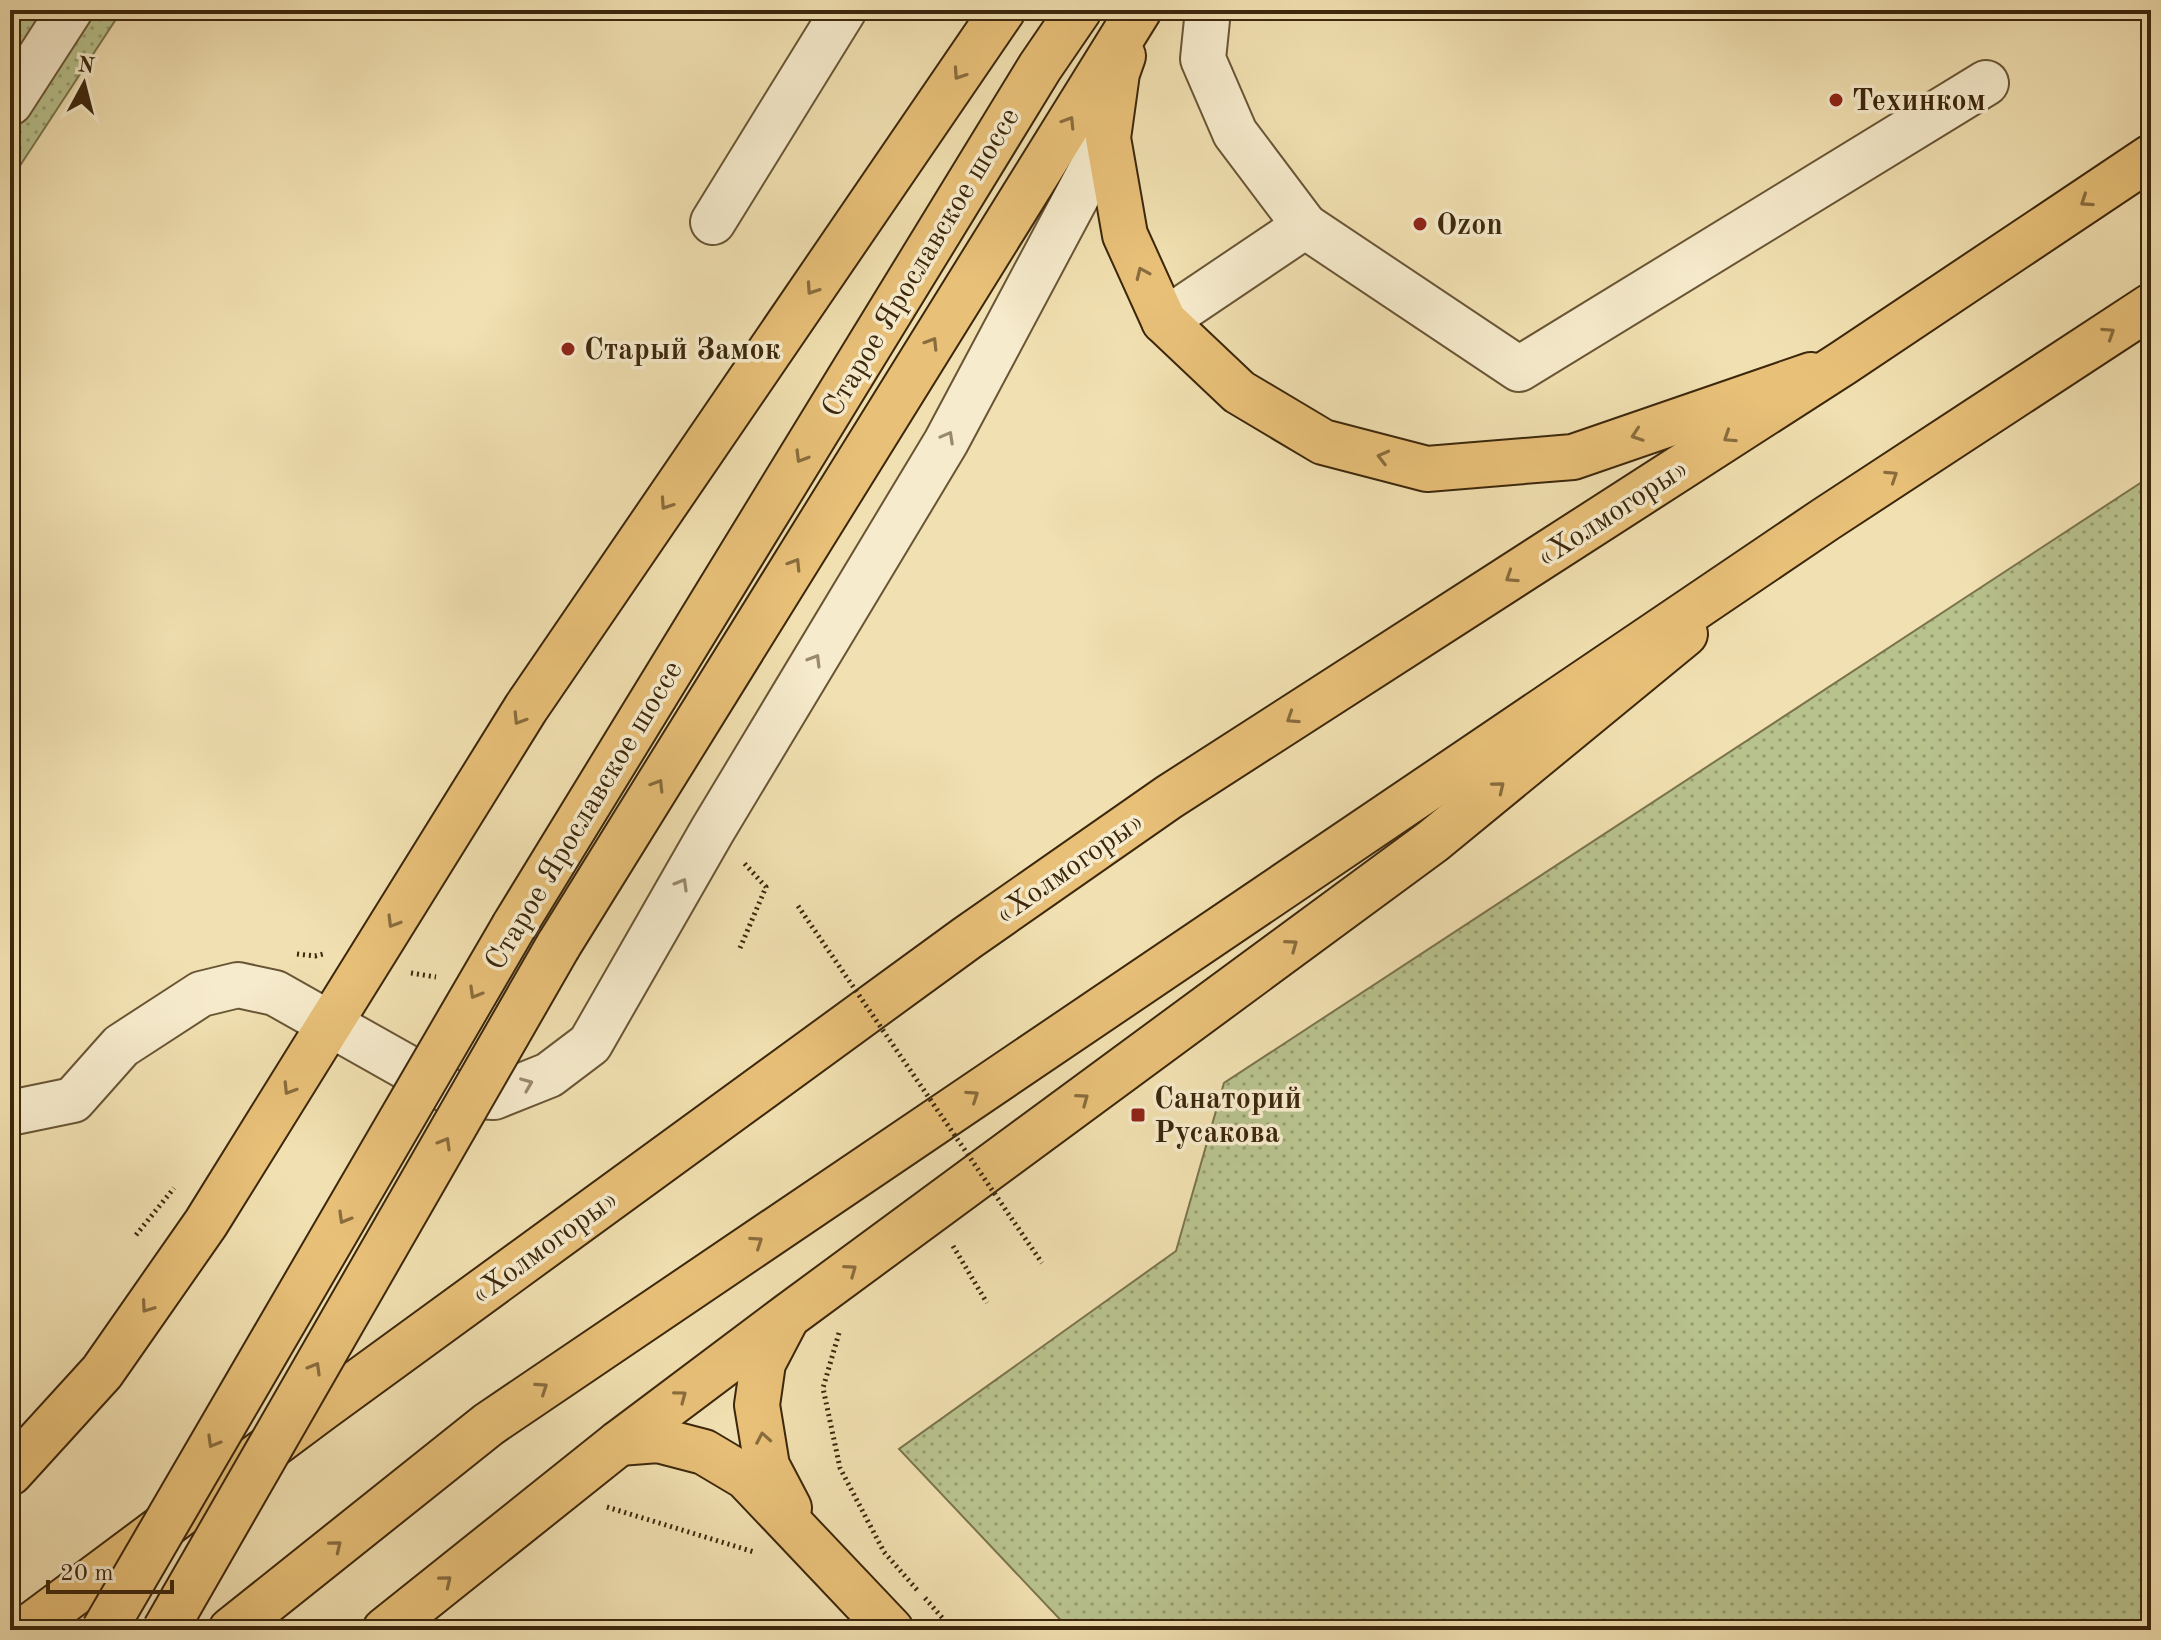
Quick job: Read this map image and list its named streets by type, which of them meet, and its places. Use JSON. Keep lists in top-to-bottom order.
{
  "streets": {
    "main road": ["Старое Ярославское шоссе", "«Холмогоры»"]
  },
  "places": {
    "other": ["Техинком", "Ozon", "Старый Замок"],
    "transit": ["Санаторий Русакова"]
  },
  "scale_bar": "20 m",
  "north": "top"
}
